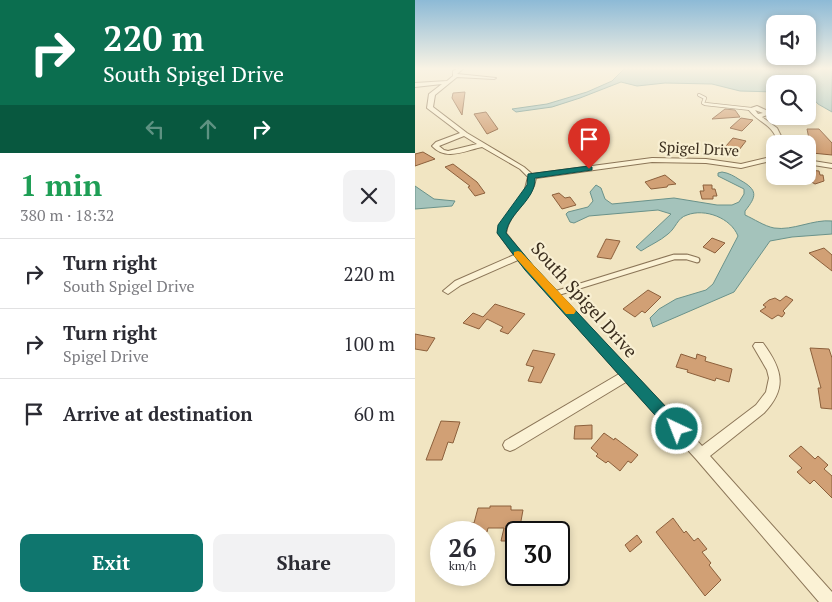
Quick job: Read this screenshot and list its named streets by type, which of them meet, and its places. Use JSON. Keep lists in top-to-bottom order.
{
  "streets": {
    "street": ["Spigel Drive", "South Spigel Drive"]
  },
  "crossings": [
    ["Spigel Drive", "South Spigel Drive"]
  ],
  "page": {
    "turn": ["220 m", "South Spigel Drive"],
    "heading": ["1 min", "380 m · 18:32"],
    "list": [
      {
        "name": "Turn right",
        "note": "South Spigel Drive",
        "value": "220 m"
      },
      {
        "name": "Turn right",
        "note": "Spigel Drive",
        "value": "100 m"
      },
      {
        "name": "Arrive at destination",
        "value": "60 m"
      }
    ],
    "speed": "26 km/h",
    "limit": "30",
    "buttons": ["Exit", "Share"]
  }
}
